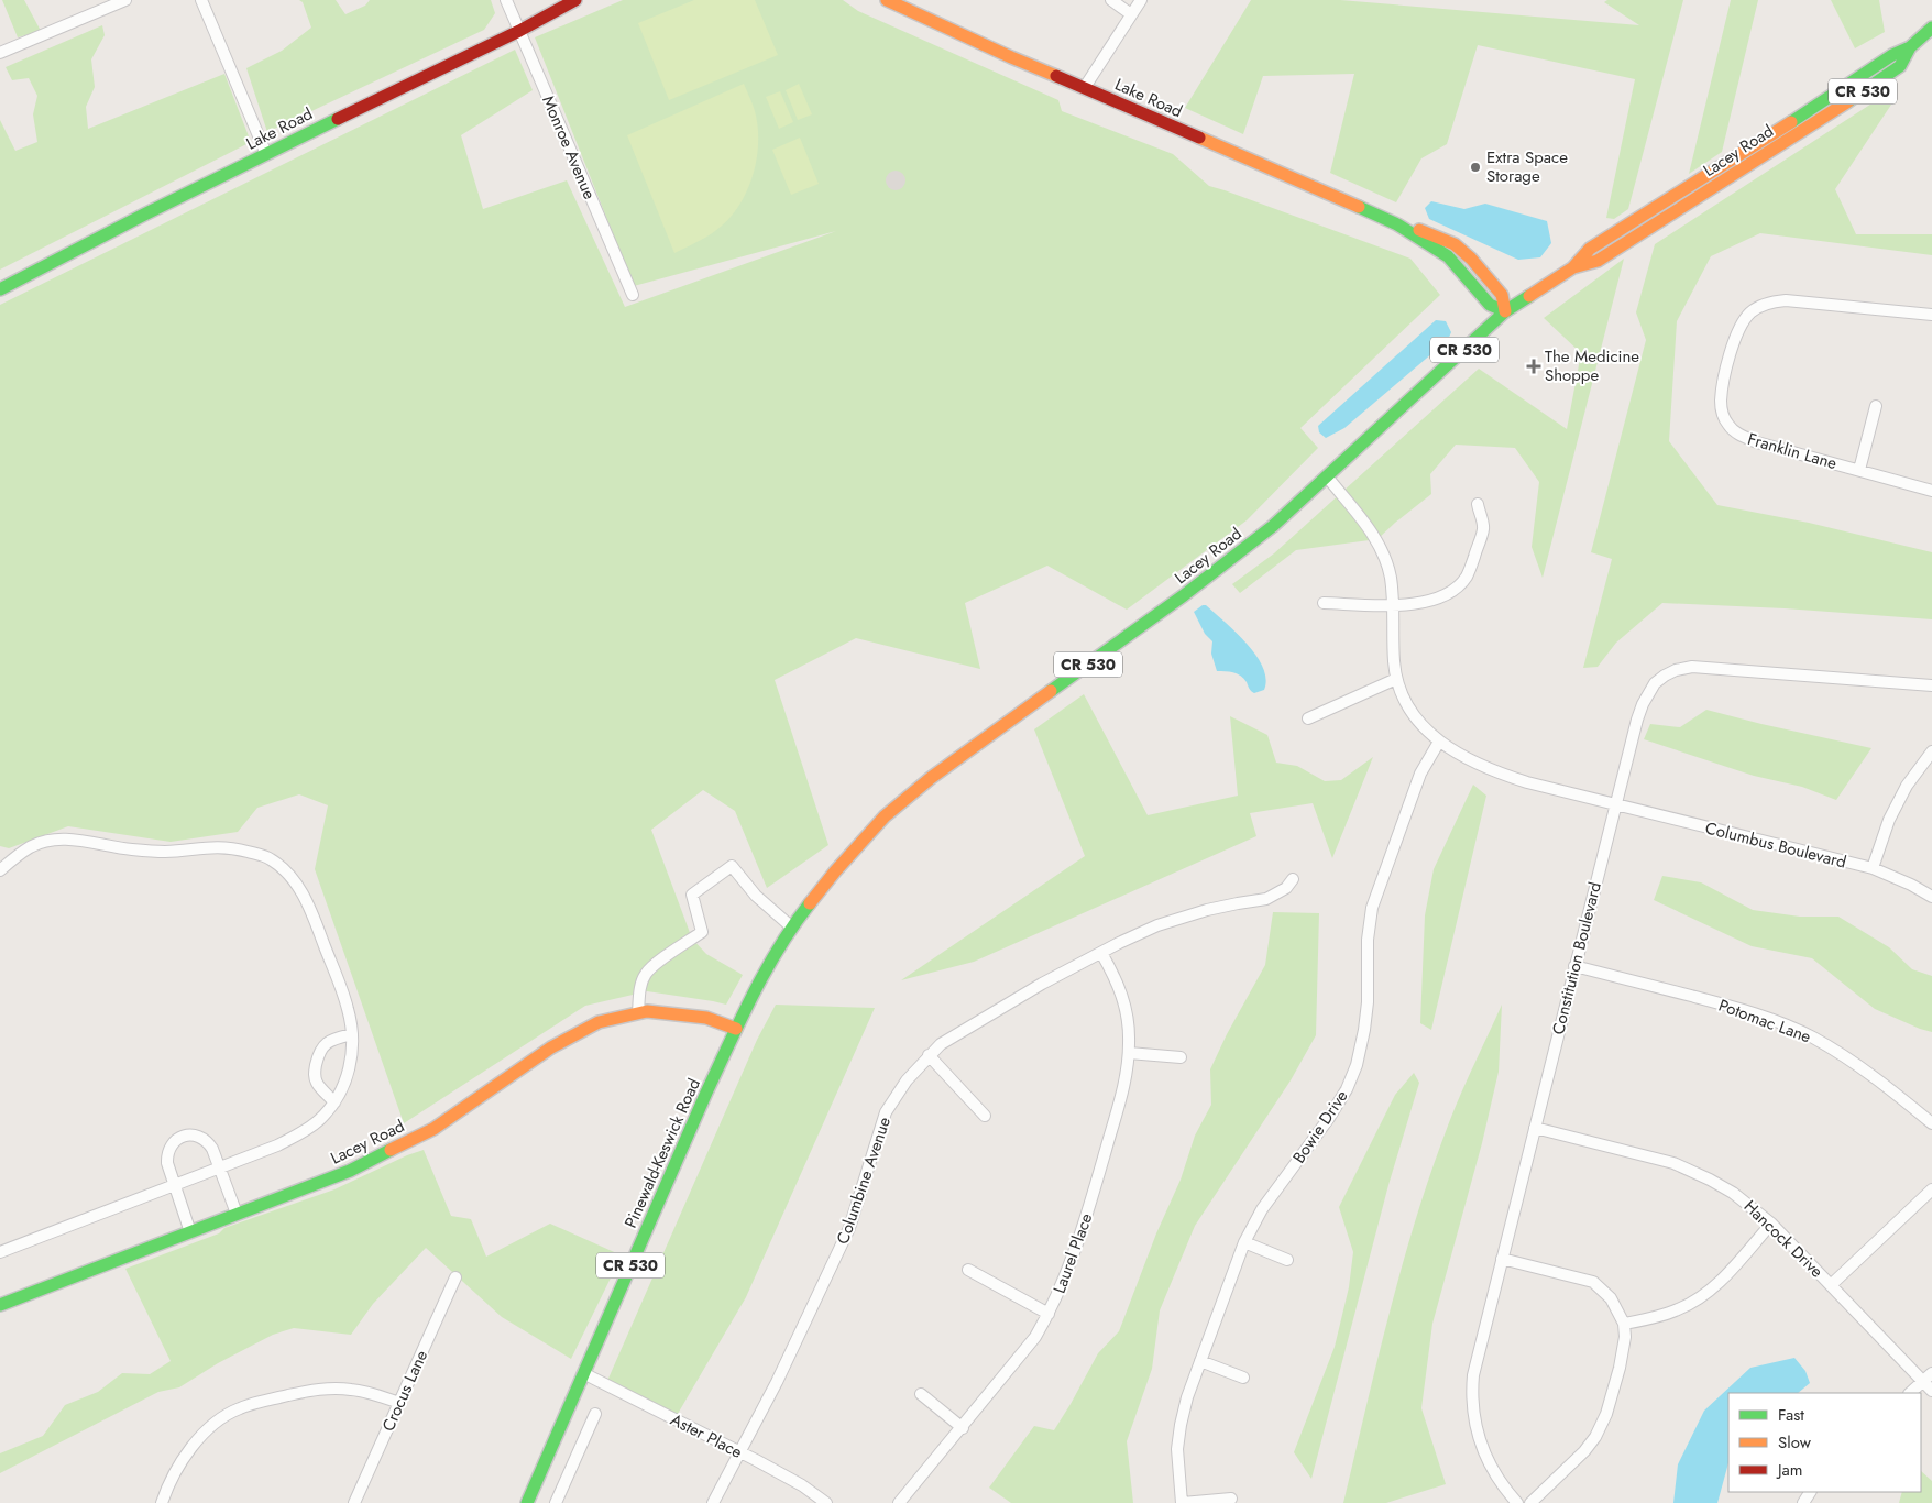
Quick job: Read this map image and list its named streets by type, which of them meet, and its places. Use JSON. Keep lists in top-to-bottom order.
{
  "streets": {
    "main road": [
      "CR 530",
      "Lake Road",
      "Lacey Road",
      "Pinewald-Keswick Road"
    ],
    "street": [
      "Monroe Avenue",
      "Franklin Lane",
      "Columbus Boulevard",
      "Constitution Boulevard",
      "Potomac Lane",
      "Bowie Drive",
      "Columbine Avenue",
      "Hancock Drive",
      "Laurel Place",
      "Crocus Lane",
      "Aster Place"
    ]
  },
  "crossings": [
    ["CR 530", "Lacey Road"],
    ["CR 530", "Pinewald-Keswick Road"],
    ["Lake Road", "Monroe Avenue"],
    ["Lake Road", "Lacey Road"],
    ["Lacey Road", "Pinewald-Keswick Road"],
    ["Columbus Boulevard", "Constitution Boulevard"],
    ["Columbus Boulevard", "Bowie Drive"],
    ["Constitution Boulevard", "Potomac Lane"],
    ["Constitution Boulevard", "Hancock Drive"],
    ["Pinewald-Keswick Road", "Aster Place"],
    ["Columbine Avenue", "Laurel Place"],
    ["Columbine Avenue", "Aster Place"]
  ],
  "places": {
    "other": ["Extra Space Storage"],
    "health": ["The Medicine Shoppe"]
  },
  "legend": ["Fast", "Slow", "Jam"]
}
